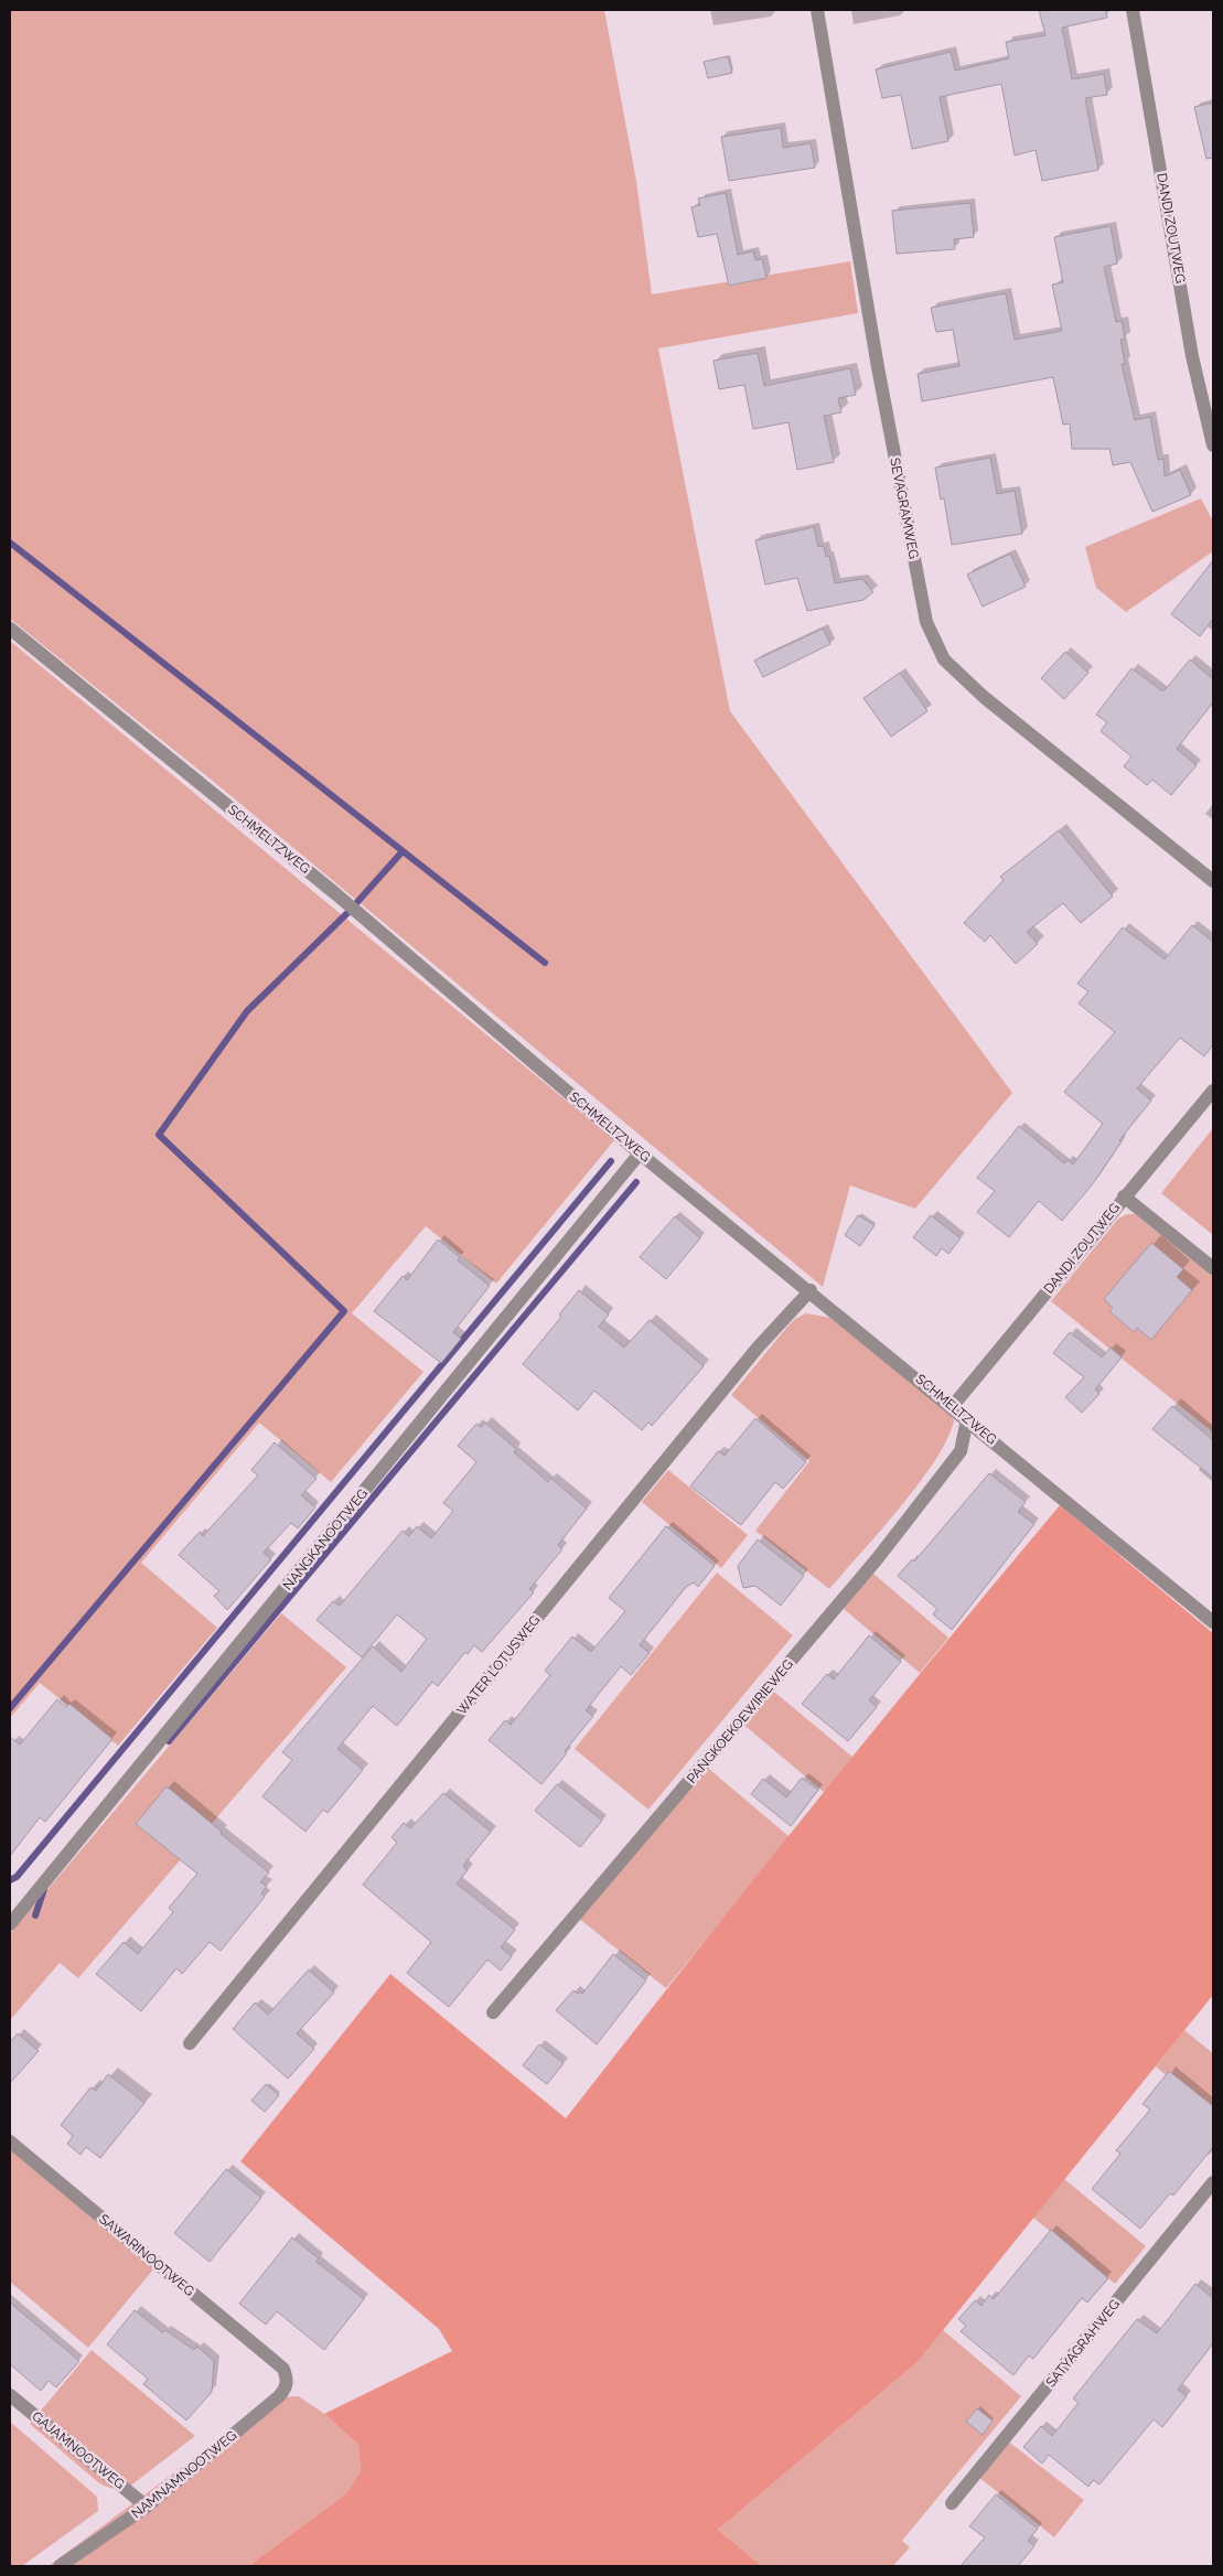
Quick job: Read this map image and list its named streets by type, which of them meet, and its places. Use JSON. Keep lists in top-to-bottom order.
{
  "streets": {
    "street": [
      "DANDI ZOUTWEG",
      "SEVAGRAMWEG",
      "SCHMELTZWEG",
      "NANGKANOOTWEG",
      "WATER LOTUSWEG",
      "PANGKOEKOEWIRIEWEG",
      "SAWARINOOTWEG",
      "SATYAGRAHWEG",
      "GAJAMNOOTWEG",
      "NAMNAMNOOTWEG"
    ]
  },
  "crossings": [
    ["DANDI ZOUTWEG", "SCHMELTZWEG"],
    ["SCHMELTZWEG", "NANGKANOOTWEG"],
    ["SCHMELTZWEG", "WATER LOTUSWEG"],
    ["SCHMELTZWEG", "PANGKOEKOEWIRIEWEG"],
    ["SAWARINOOTWEG", "NAMNAMNOOTWEG"],
    ["GAJAMNOOTWEG", "NAMNAMNOOTWEG"]
  ]
}
